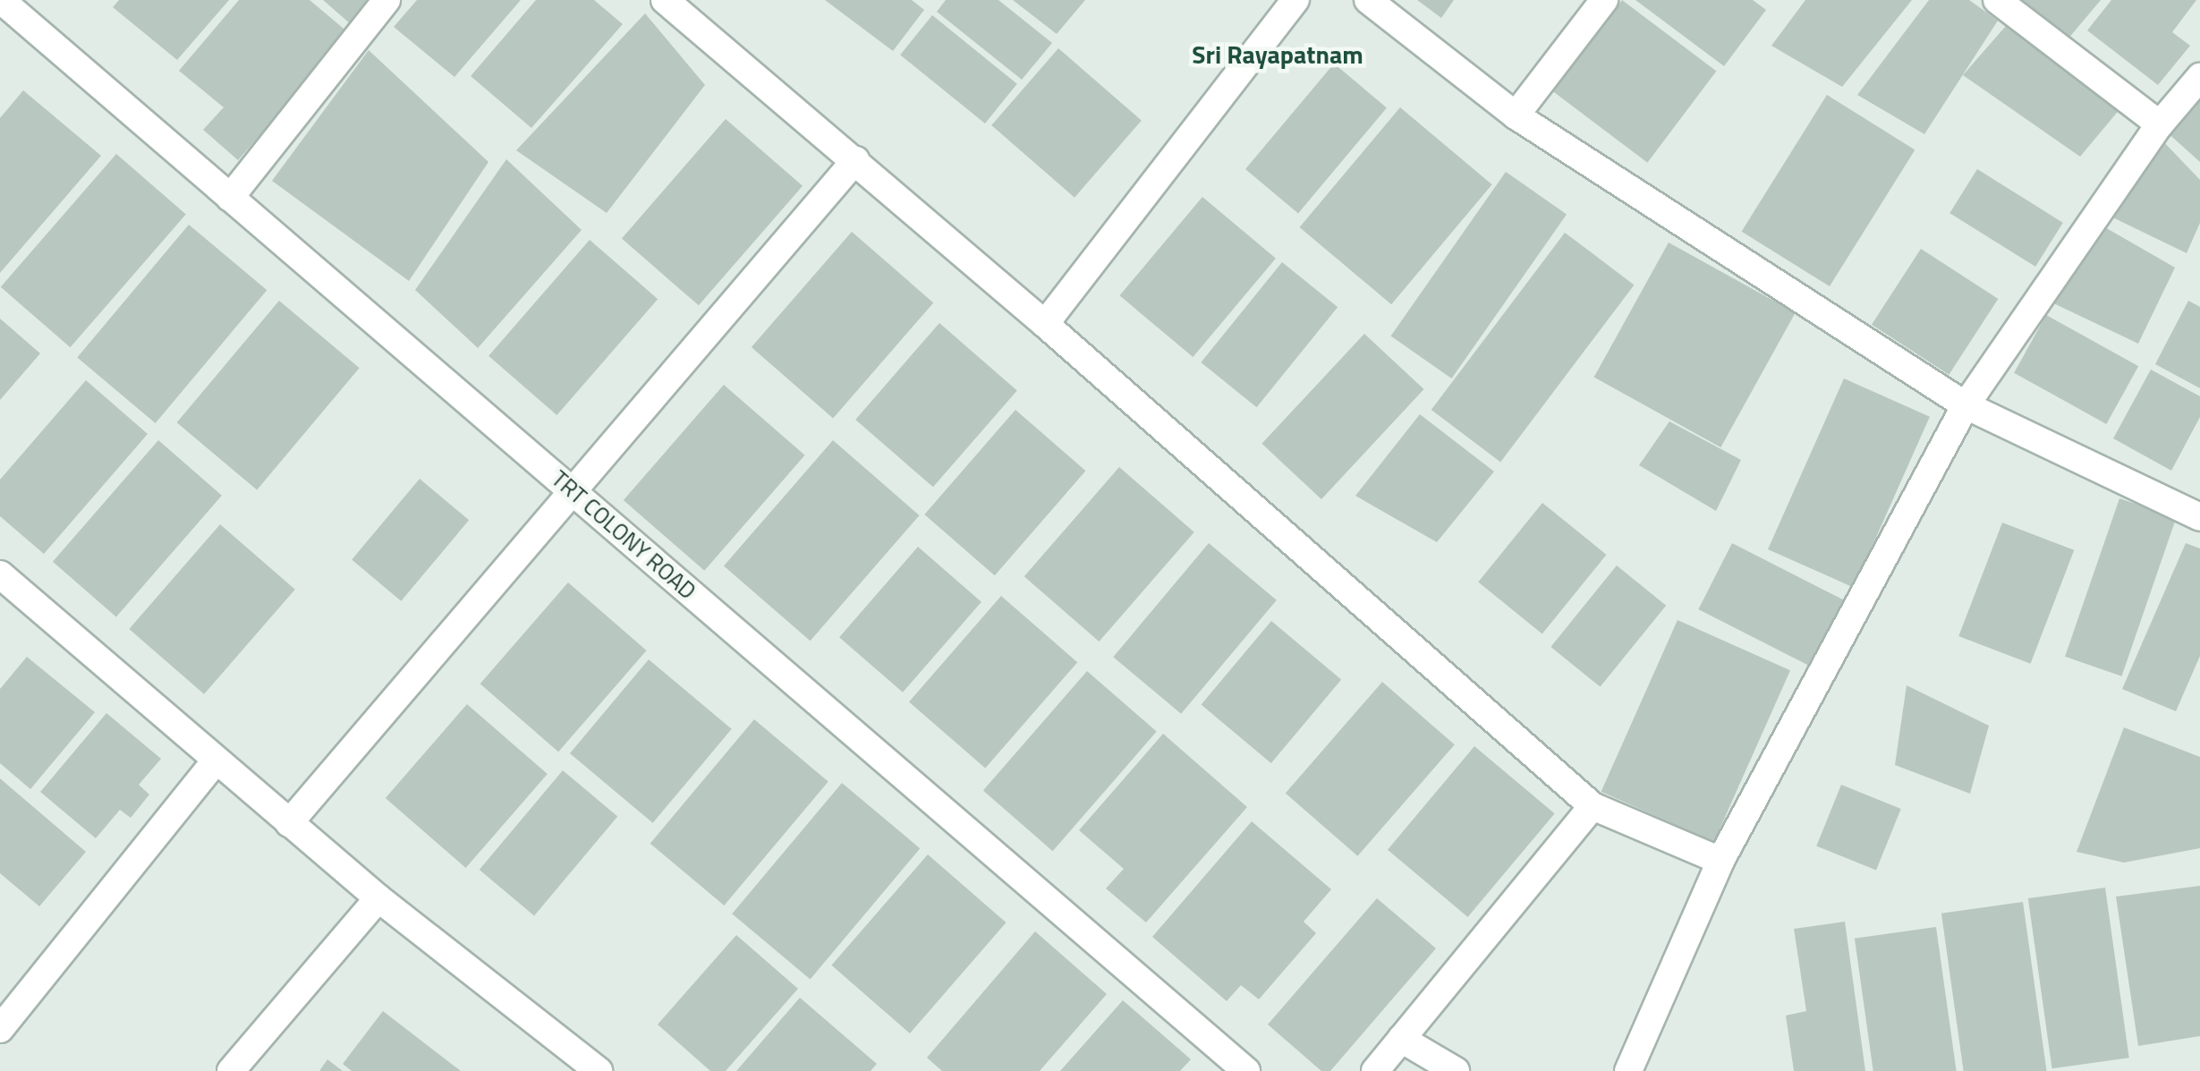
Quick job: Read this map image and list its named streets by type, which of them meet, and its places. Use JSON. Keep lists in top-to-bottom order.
{
  "streets": {
    "street": ["TRT COLONY ROAD"]
  },
  "districts": ["Sri Rayapatnam"]
}
